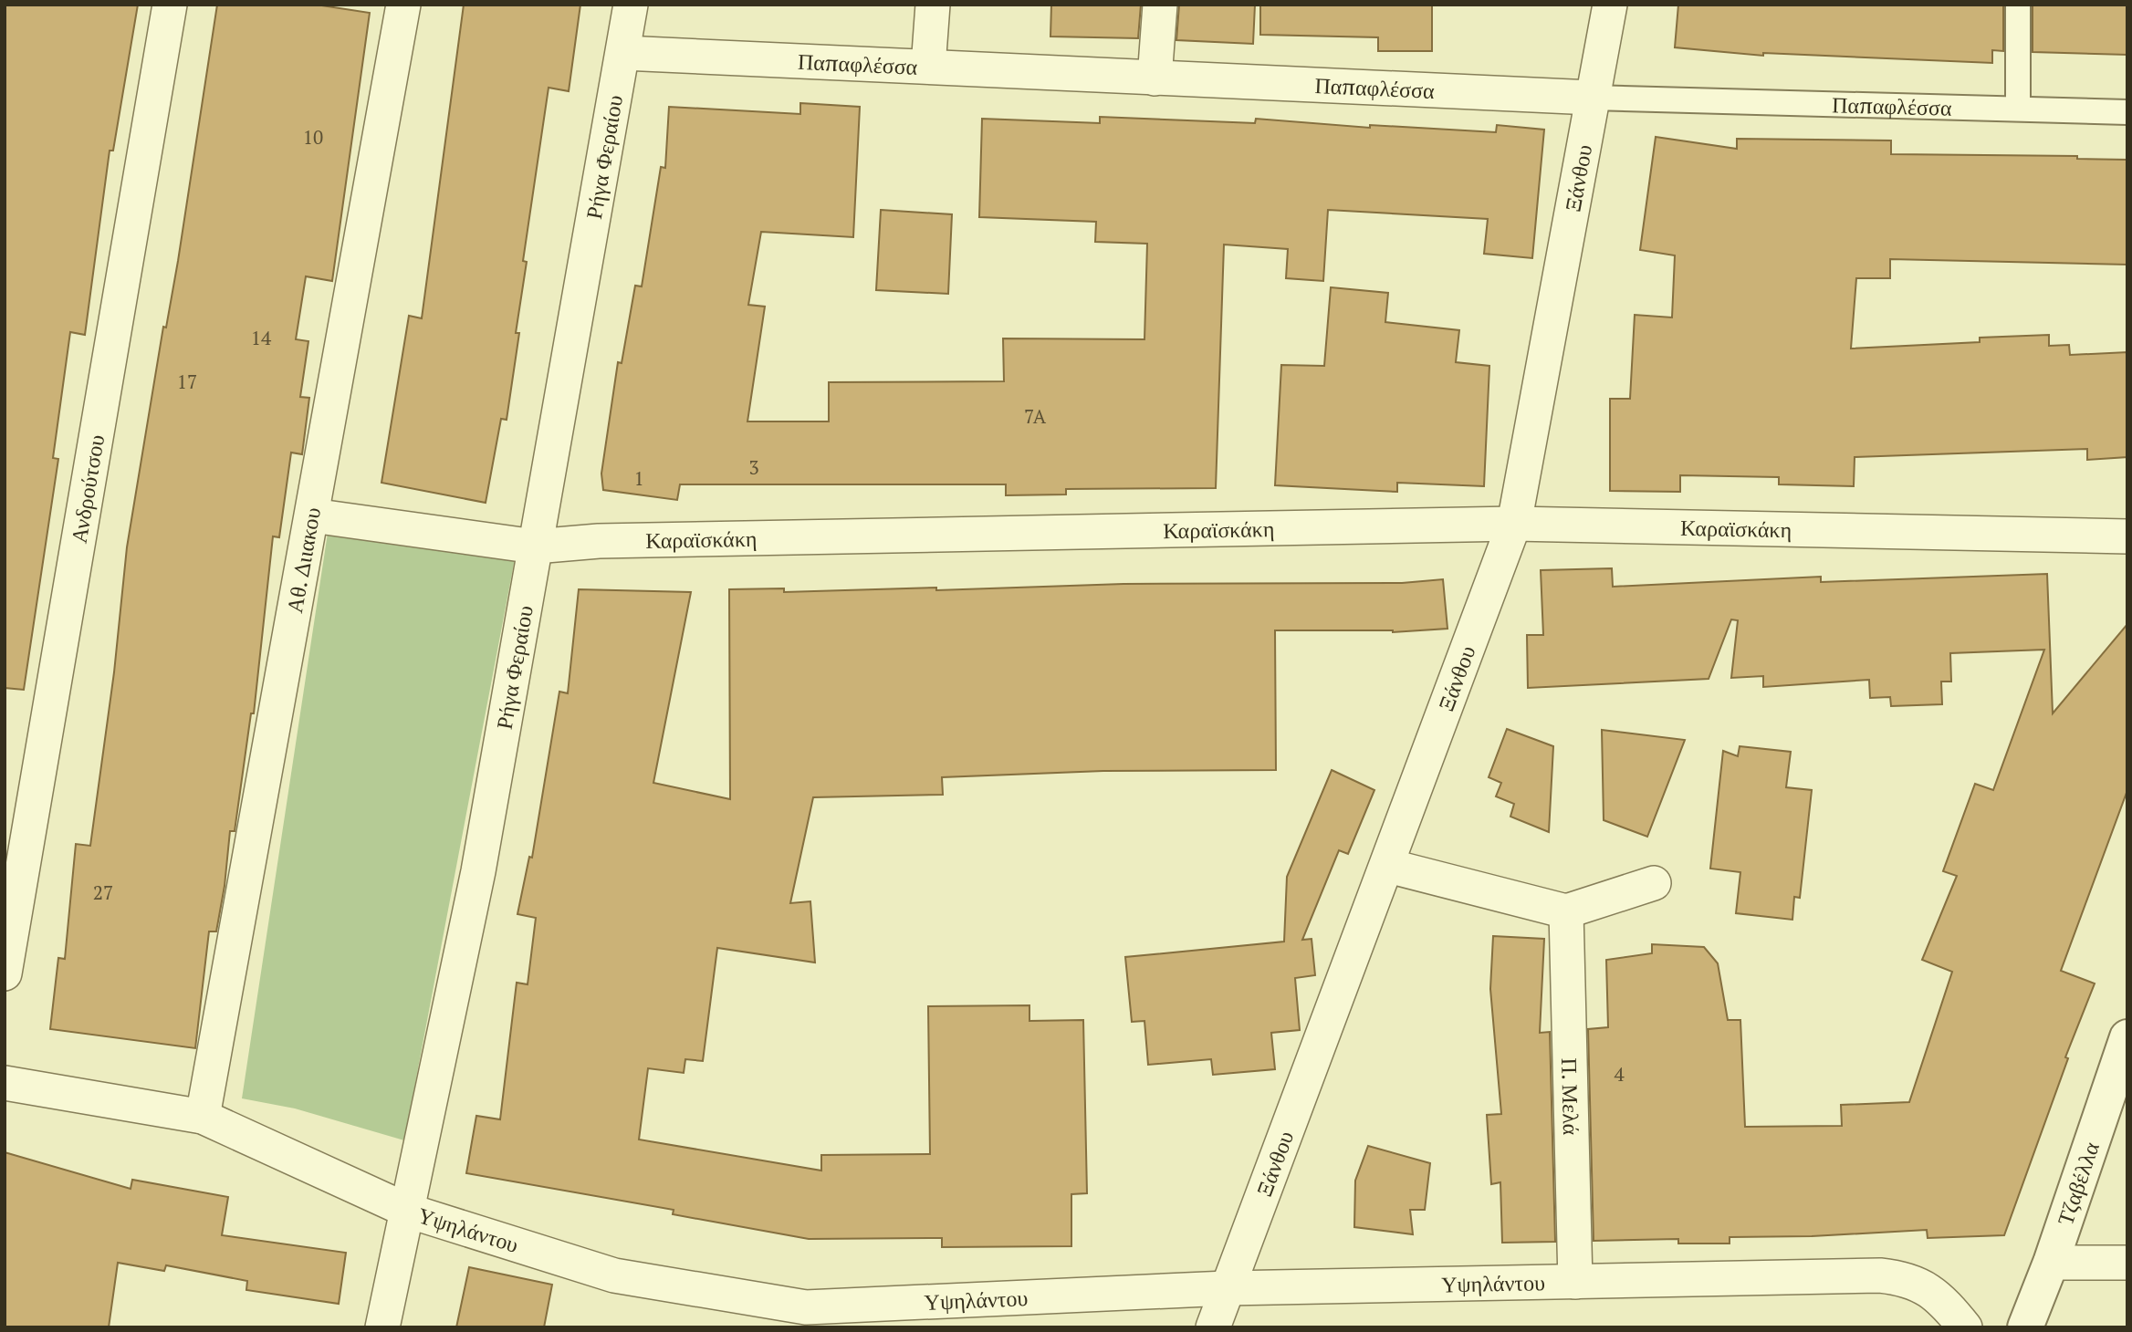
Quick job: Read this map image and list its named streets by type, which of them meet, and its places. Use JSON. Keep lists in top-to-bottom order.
{
  "streets": {
    "street": [
      "Παπαφλέσσα",
      "Ρήγα Φεραίου",
      "Ξάνθου",
      "Ανδρούτσου",
      "Καραϊσκάκη",
      "Αθ. Διιακου",
      "Π. Μελά",
      "Τζαβέλλα",
      "Υψηλάντου"
    ]
  },
  "crossings": [
    ["Παπαφλέσσα", "Ρήγα Φεραίου"],
    ["Παπαφλέσσα", "Ξάνθου"],
    ["Ρήγα Φεραίου", "Καραϊσκάκη"],
    ["Ρήγα Φεραίου", "Υψηλάντου"],
    ["Ξάνθου", "Καραϊσκάκη"],
    ["Ξάνθου", "Υψηλάντου"],
    ["Καραϊσκάκη", "Αθ. Διιακου"],
    ["Αθ. Διιακου", "Υψηλάντου"],
    ["Π. Μελά", "Υψηλάντου"]
  ],
  "house_numbers": [
    "10",
    "14",
    "17",
    "7A",
    "3",
    "1",
    "27",
    "4"
  ]
}
